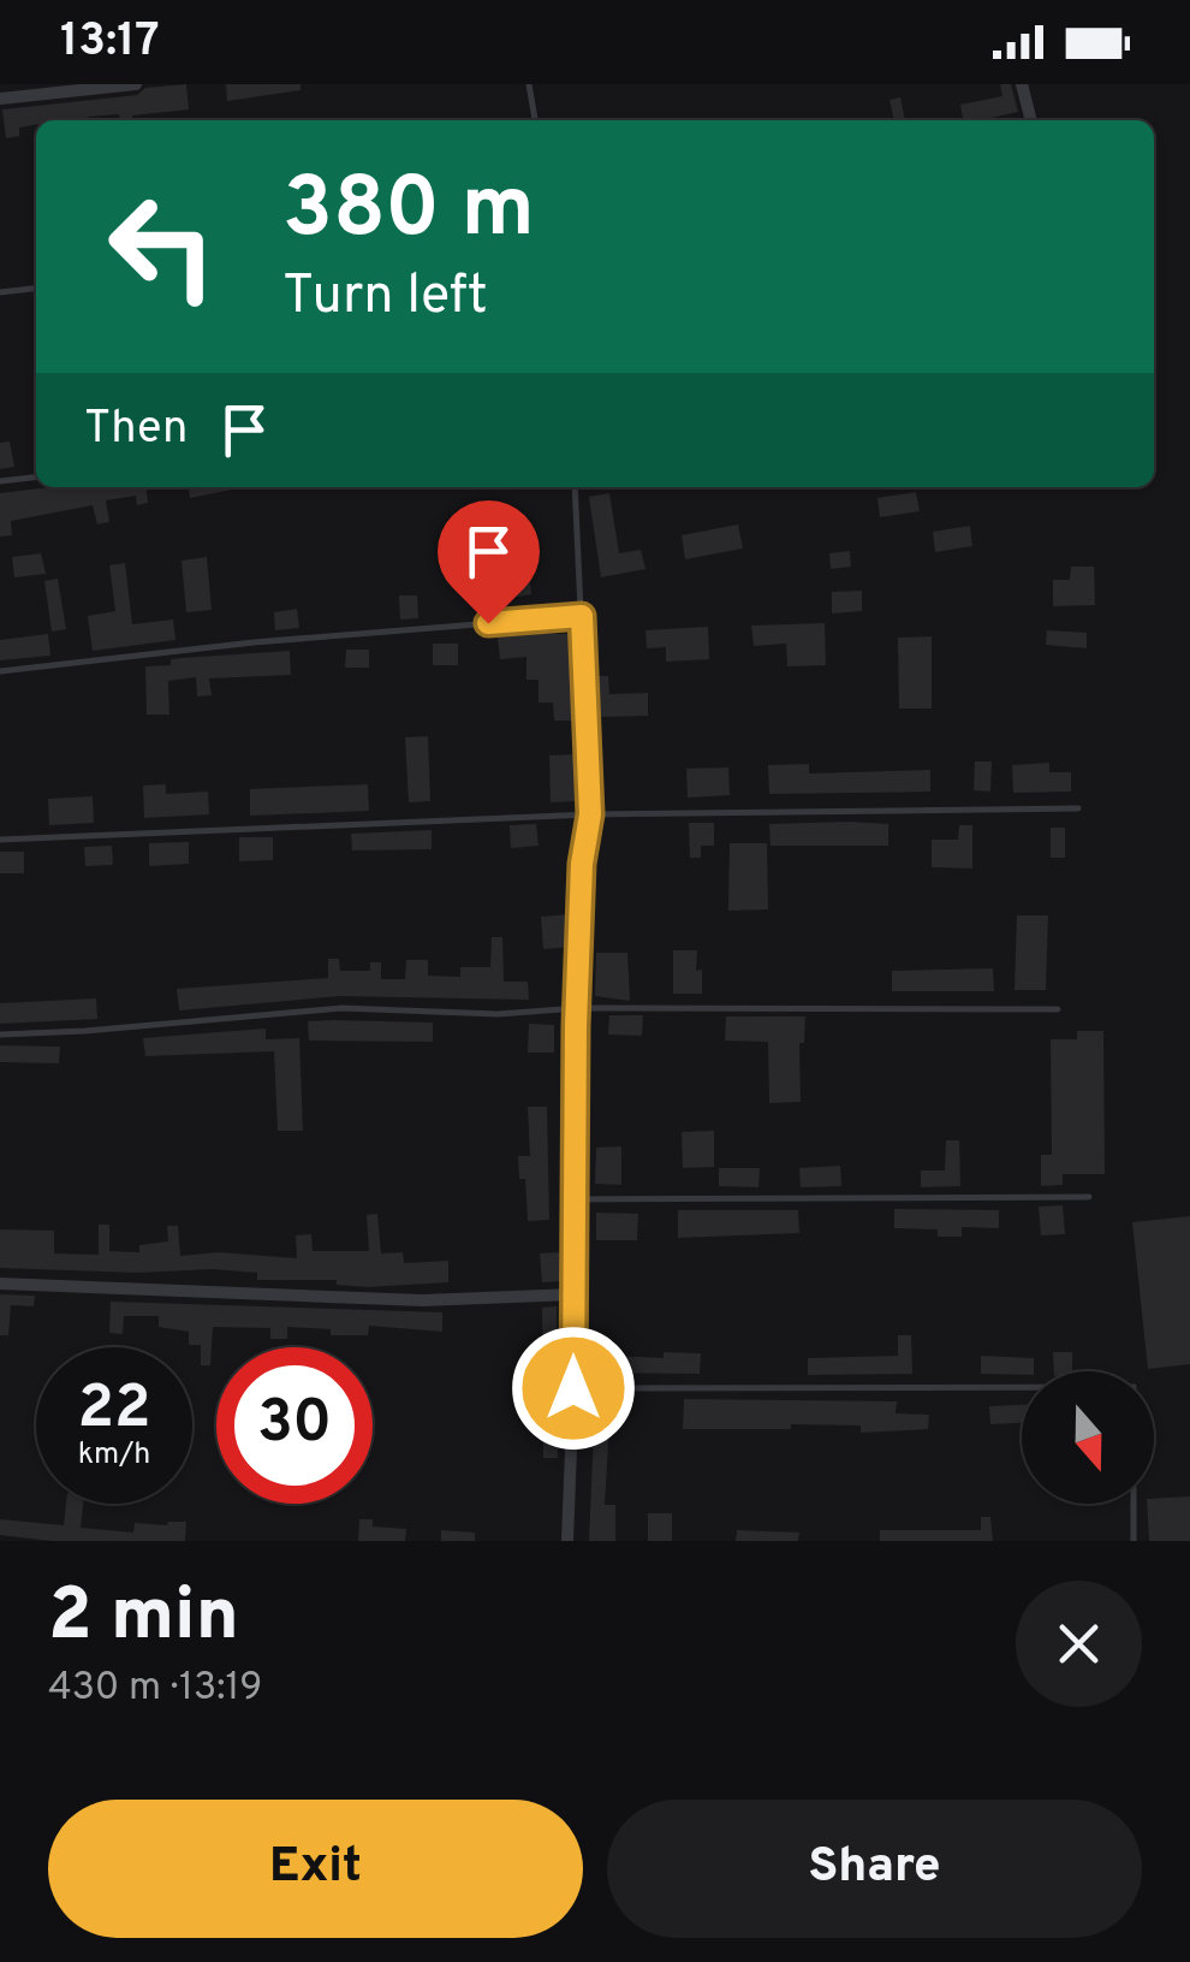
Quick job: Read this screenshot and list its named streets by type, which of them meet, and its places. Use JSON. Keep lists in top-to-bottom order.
{
  "north": "bottom",
  "page": {
    "status": "13:17",
    "turn": ["380 m", "Turn left"],
    "then": "Then",
    "speed": "22 km/h",
    "limit": "30",
    "heading": ["2 min", "430 m · 13:19"],
    "buttons": ["Exit", "Share"]
  }
}
